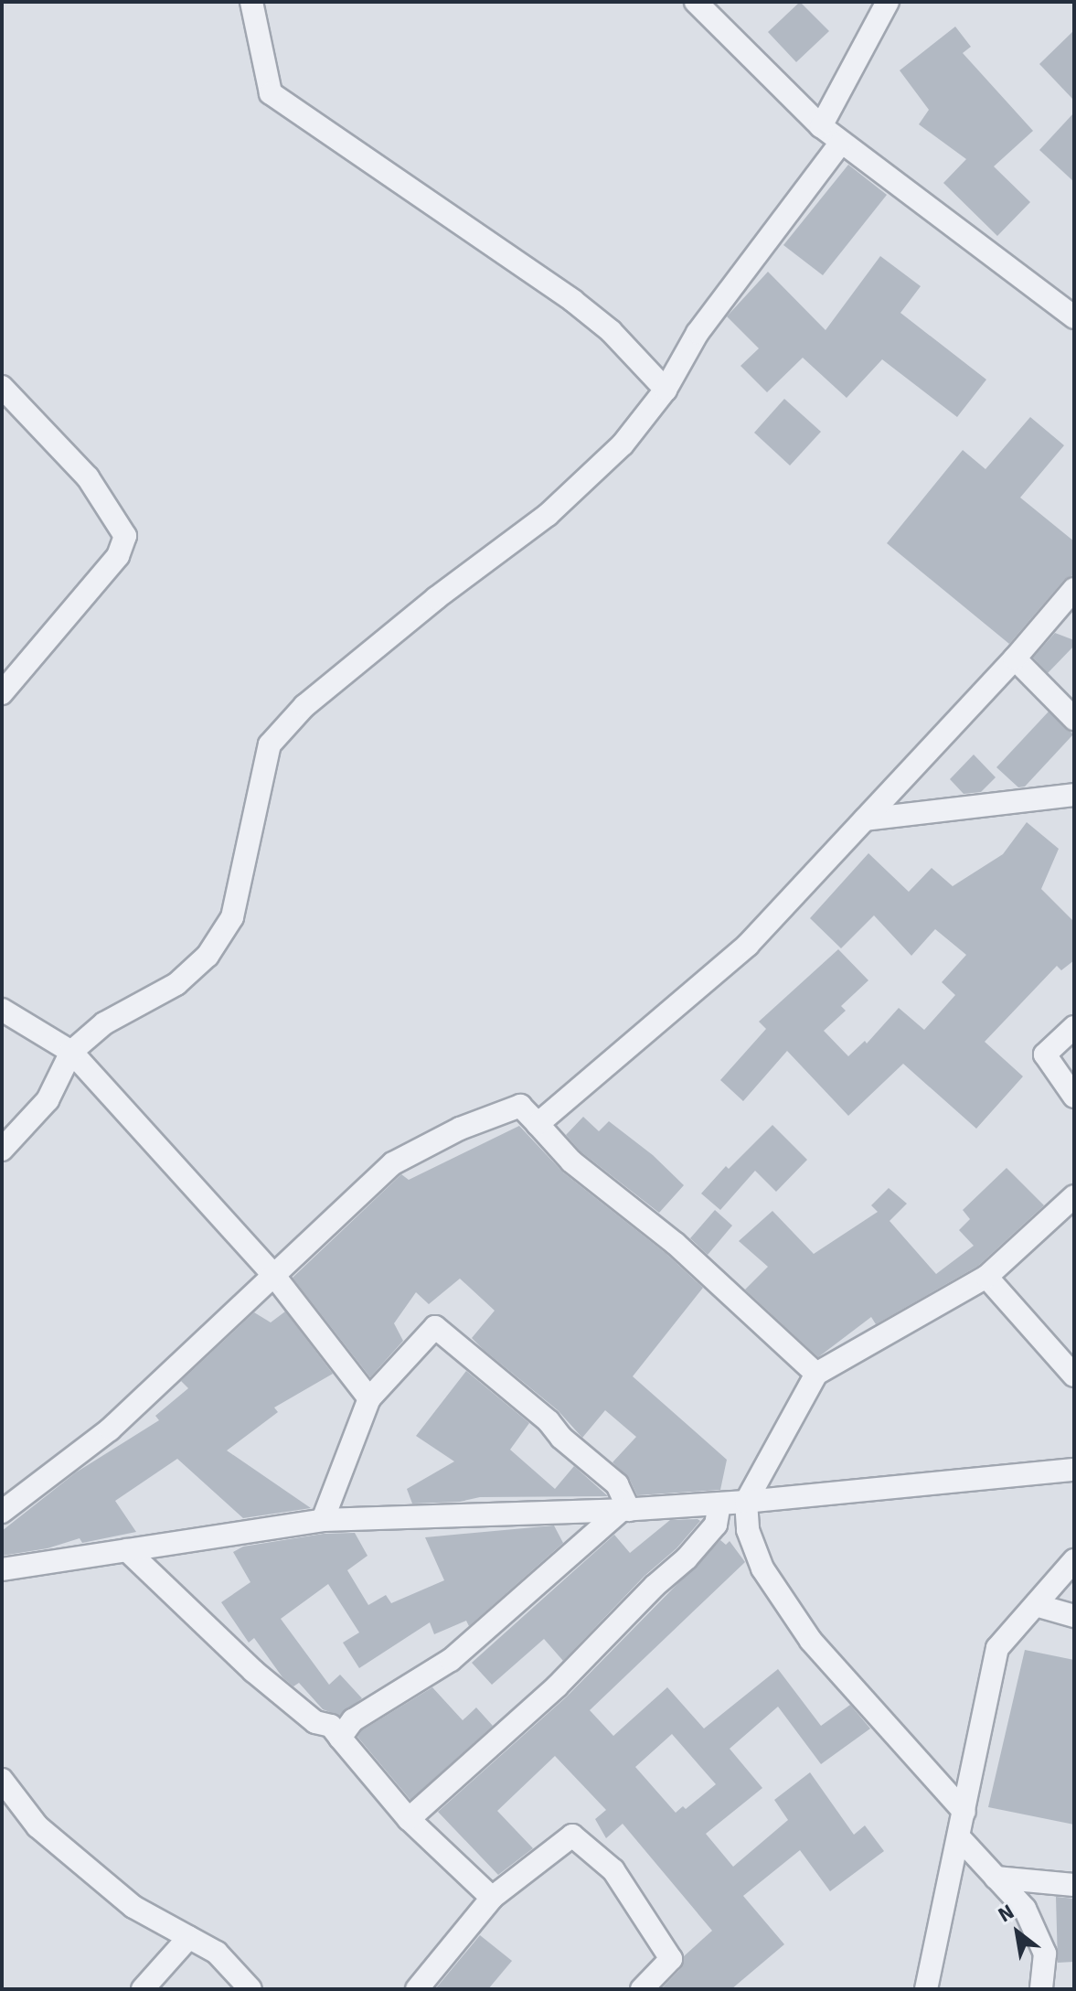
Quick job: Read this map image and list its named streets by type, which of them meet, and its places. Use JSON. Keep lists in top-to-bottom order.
{
  "north": "top left"
}
